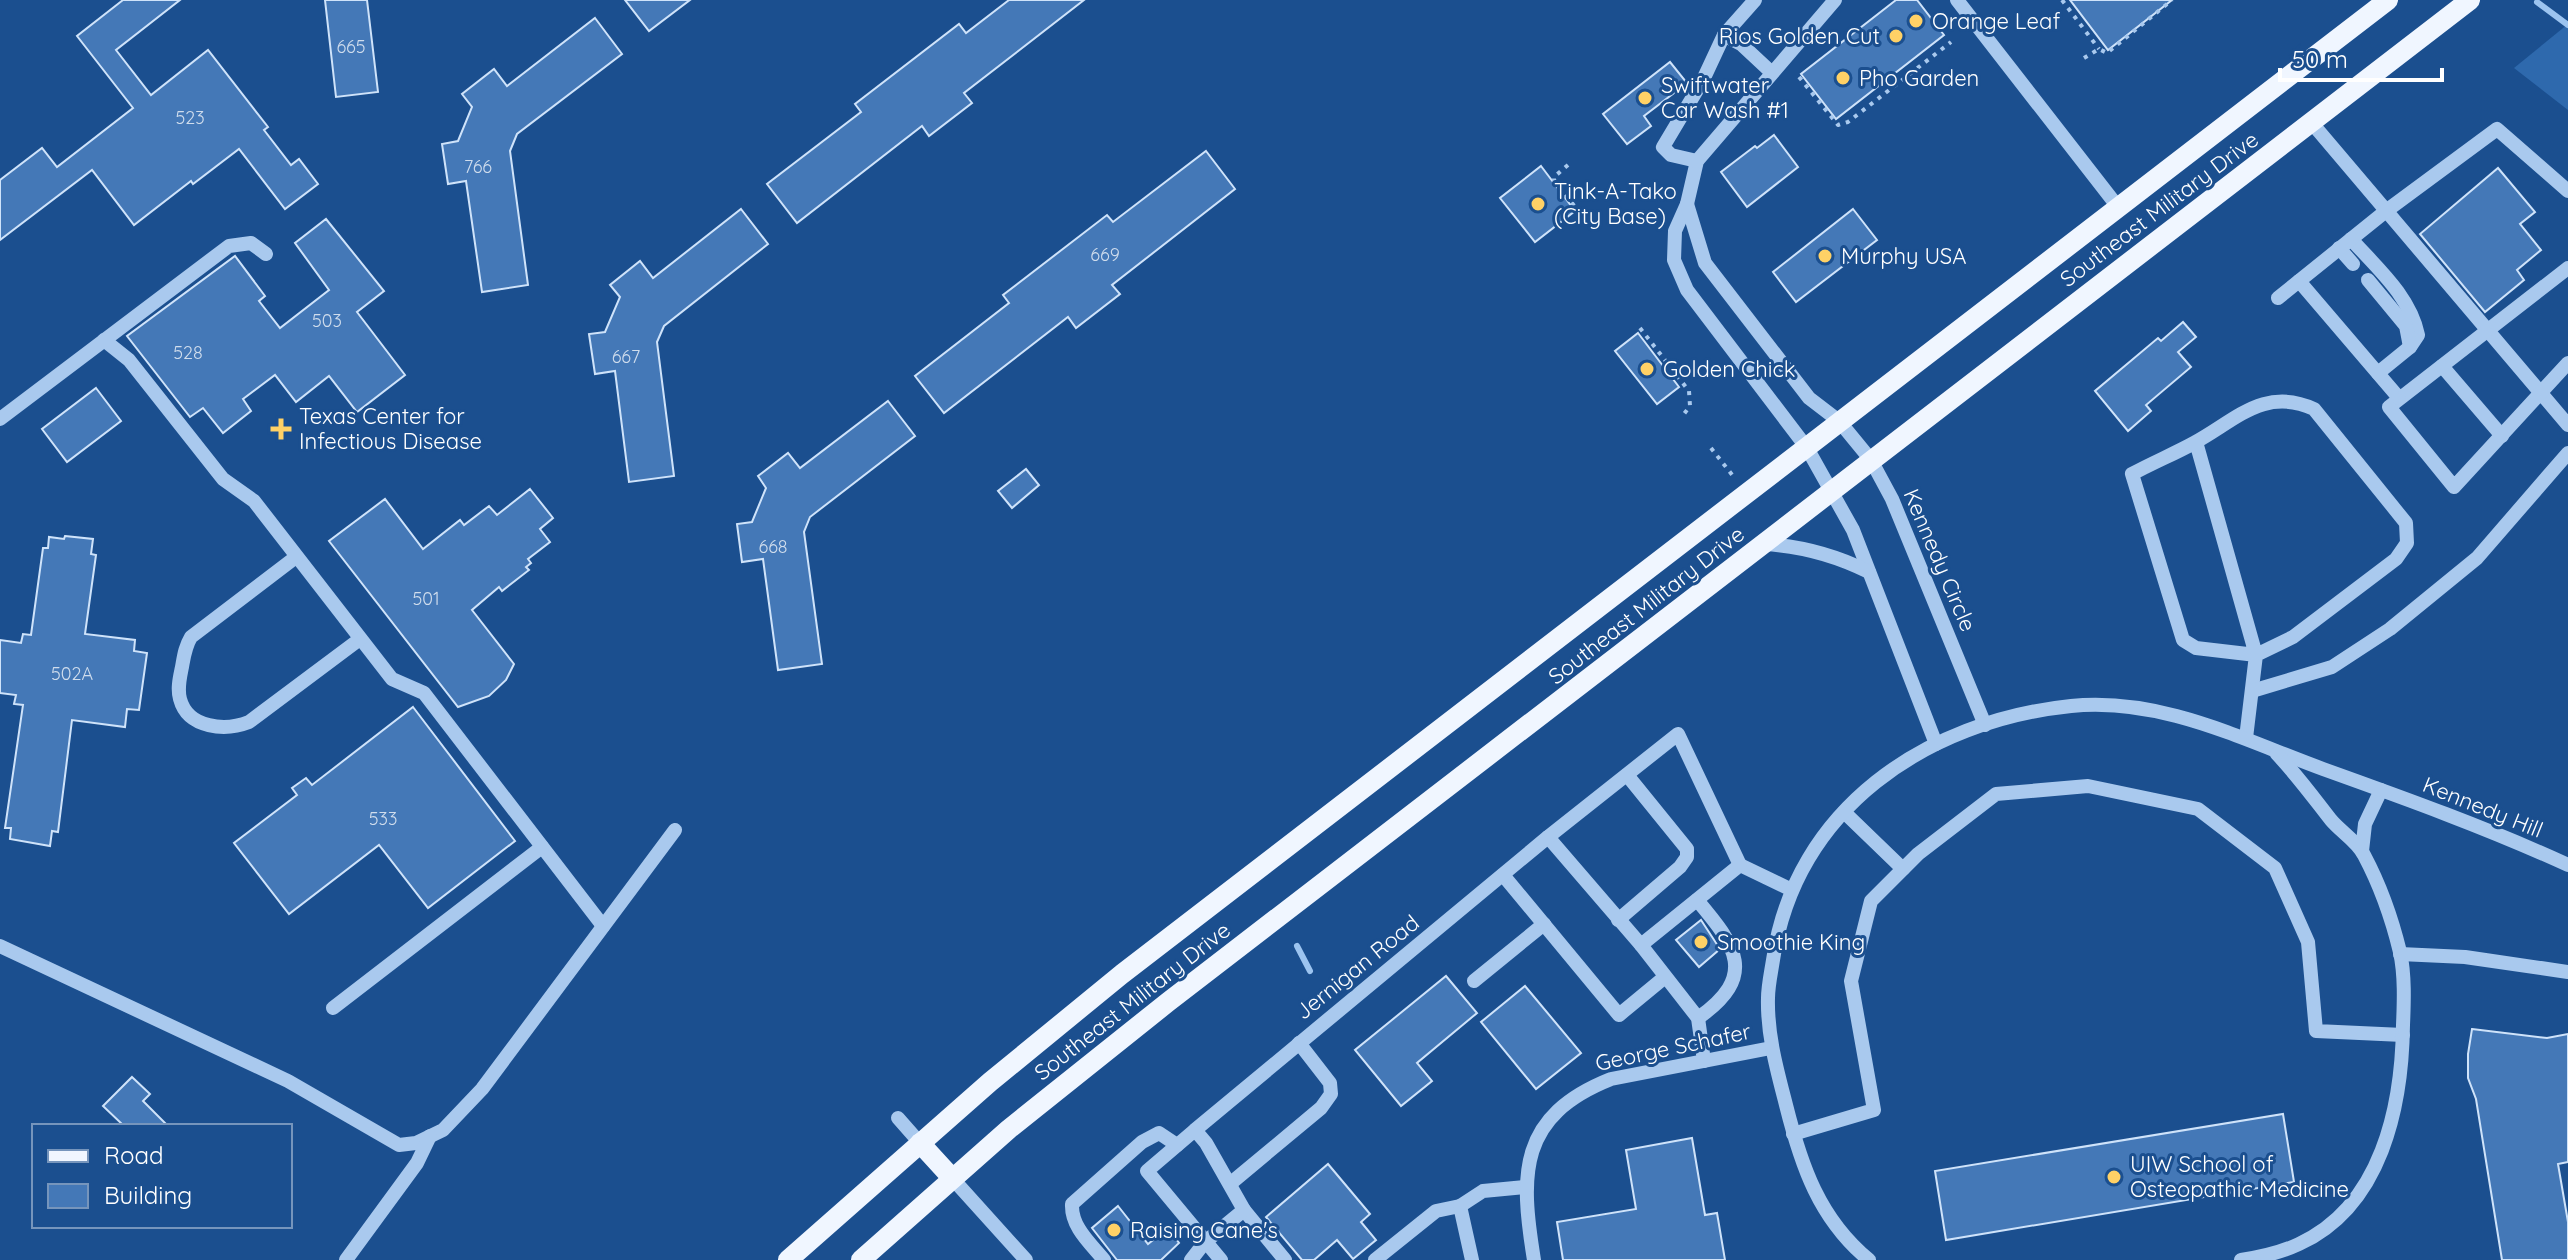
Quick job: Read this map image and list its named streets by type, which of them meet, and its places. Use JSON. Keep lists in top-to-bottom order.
{
  "streets": {
    "main road": ["Southeast Military Drive"],
    "street": [
      "Kennedy Circle",
      "Kennedy Hill",
      "Jernigan Road",
      "George Schafer"
    ]
  },
  "crossings": [
    ["Southeast Military Drive", "Kennedy Circle"]
  ],
  "places": {
    "other": [
      "Orange Leaf",
      "Rios Golden Cut",
      "Pho Garden",
      "Swiftwater Car Wash #1",
      "Tink-A-Tako (City Base)",
      "Murphy USA",
      "Golden Chick",
      "Smoothie King",
      "UIW School of Osteopathic Medicine",
      "Raising Cane's"
    ],
    "health": ["Texas Center for Infectious Disease"]
  },
  "house_numbers": [
    "665",
    "523",
    "766",
    "669",
    "503",
    "528",
    "667",
    "668",
    "501",
    "502A",
    "533"
  ],
  "legend": ["Road", "Building"],
  "scale_bar": "50 m"
}
